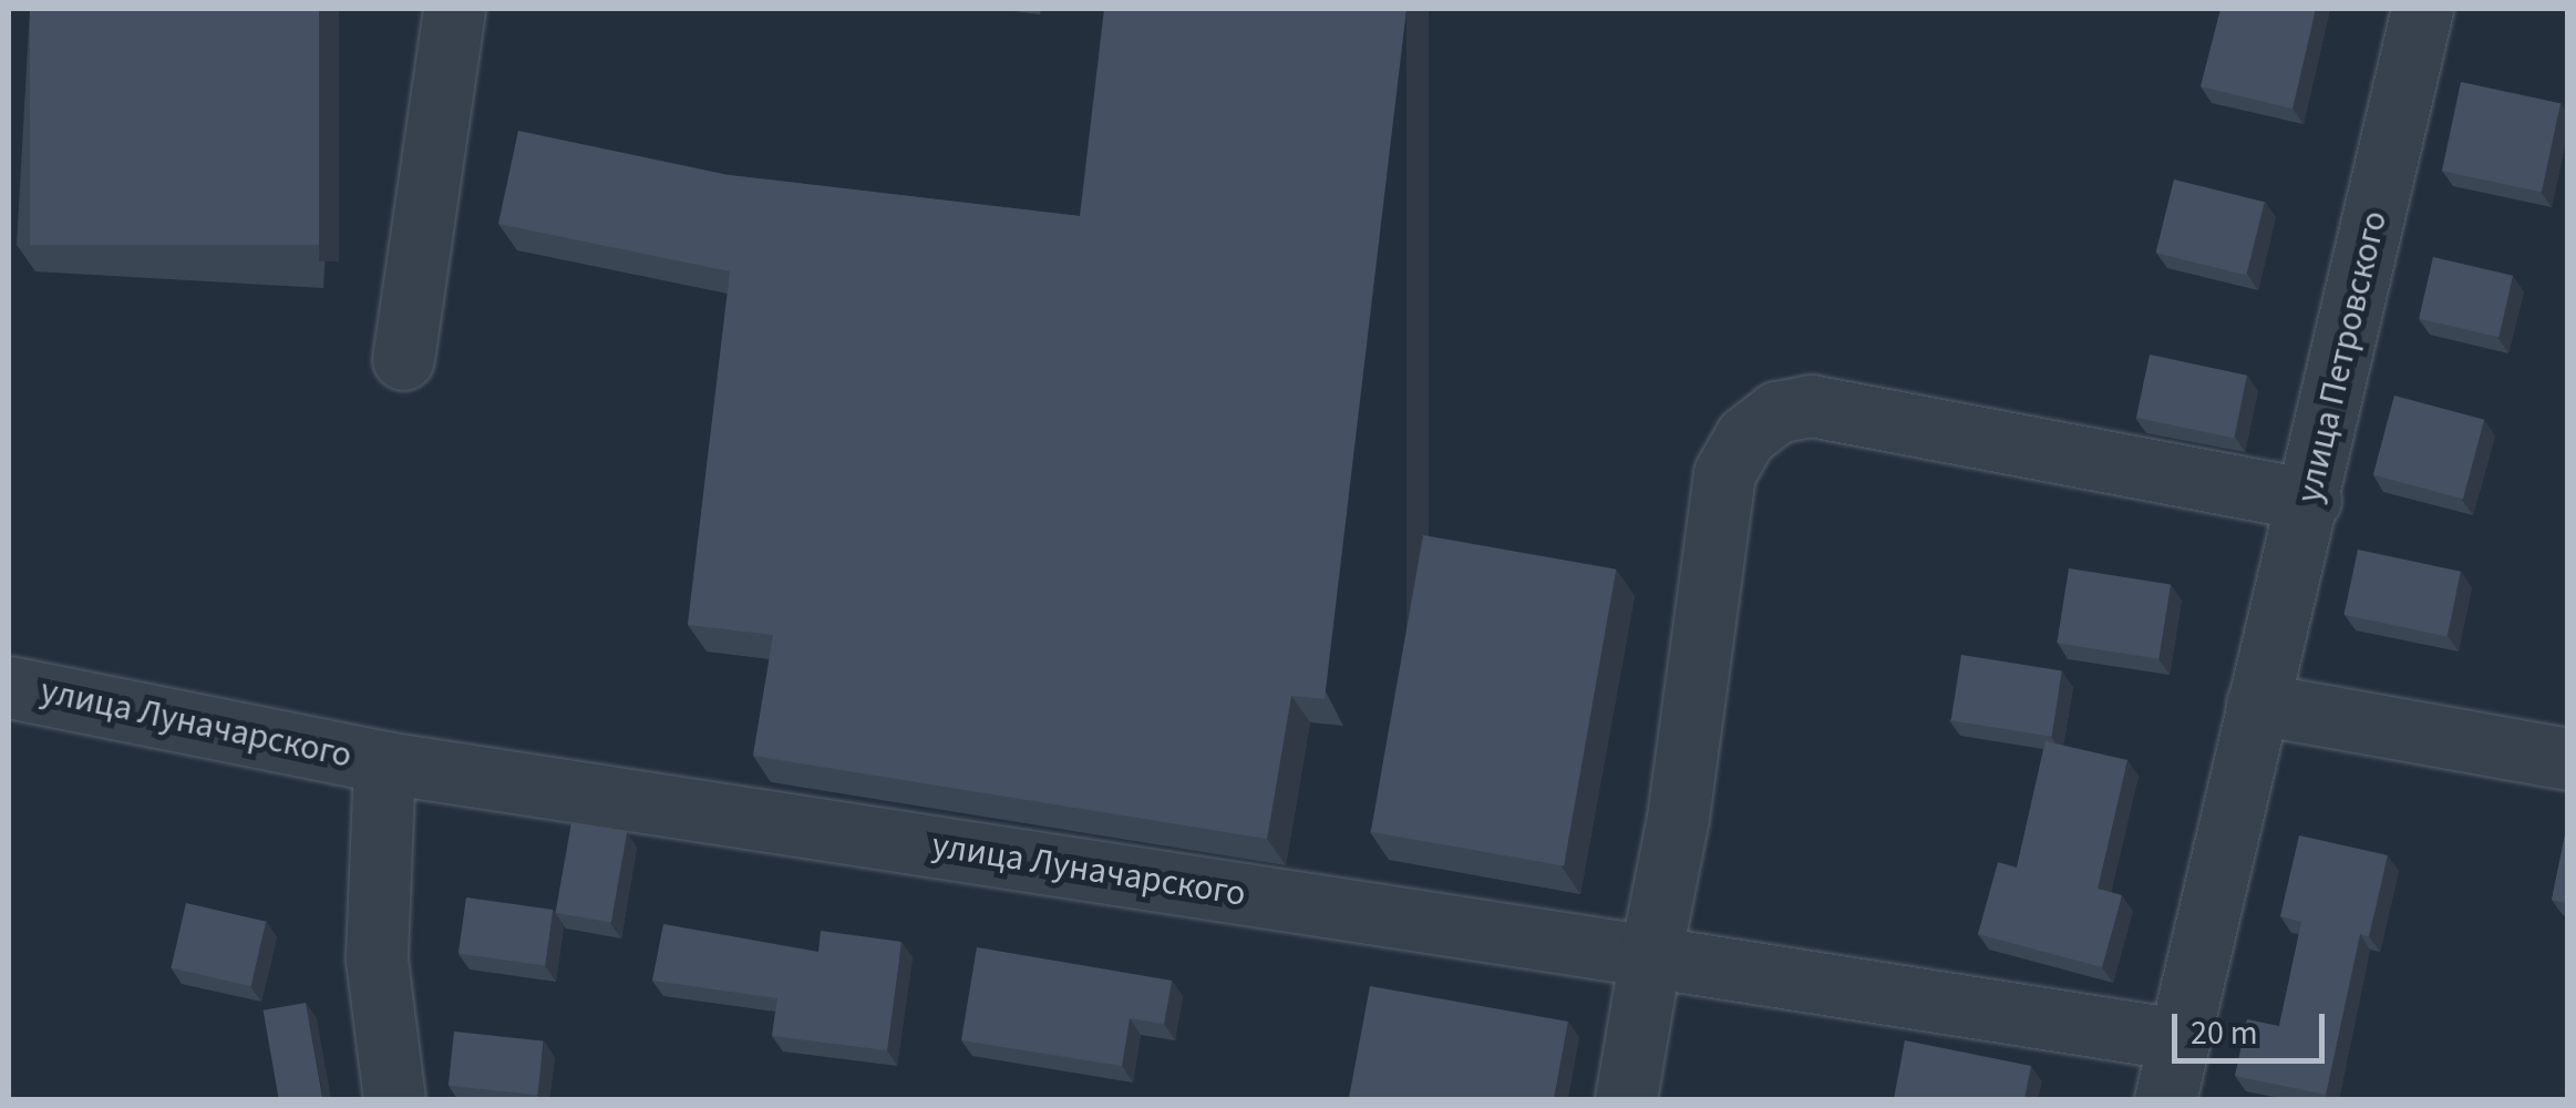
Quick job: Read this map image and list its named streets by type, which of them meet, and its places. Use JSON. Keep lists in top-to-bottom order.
{
  "streets": {
    "street": ["улица Петровского", "улица Луначарского"]
  },
  "crossings": [
    ["улица Петровского", "улица Луначарского"]
  ],
  "scale_bar": "20 m"
}
